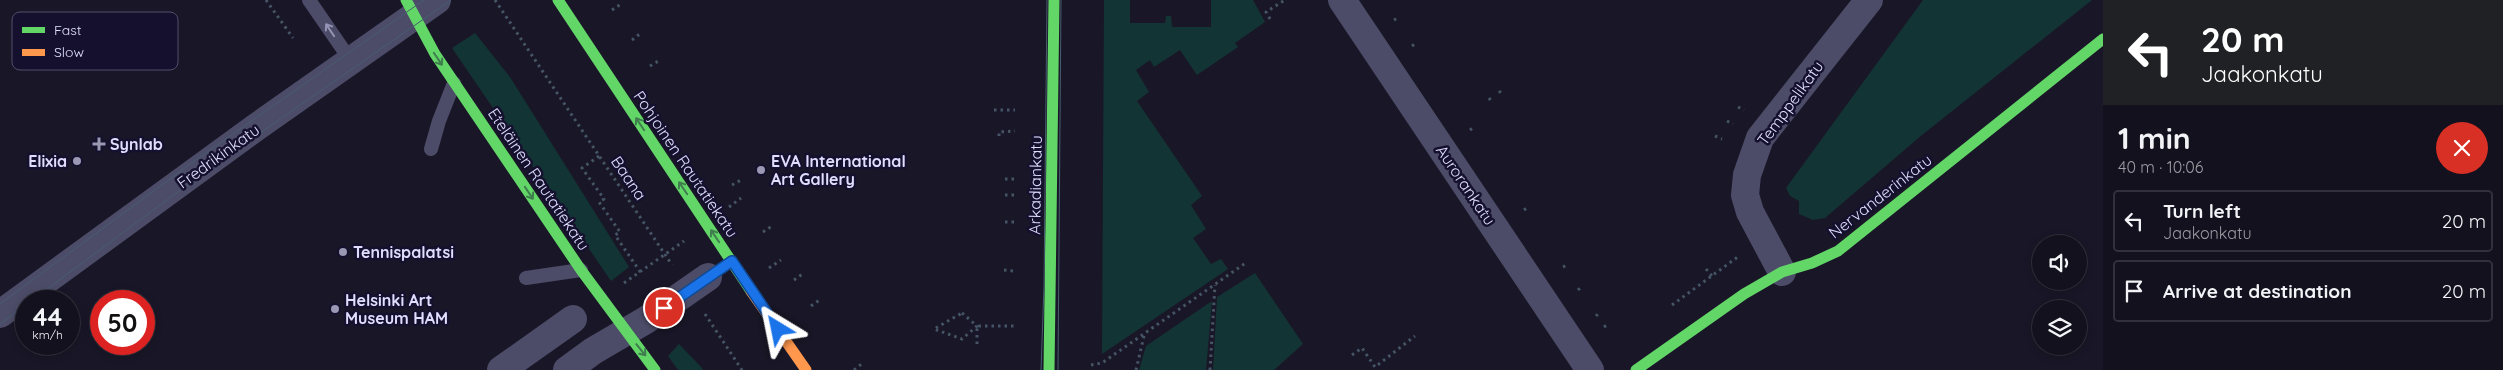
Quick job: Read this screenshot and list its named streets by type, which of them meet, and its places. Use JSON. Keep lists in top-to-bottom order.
{
  "streets": {
    "street": [
      "Temppelikatu",
      "Fredrikinkatu",
      "Pohjoinen Rautatiekatu",
      "Eteläinen Rautatiekatu",
      "Arkadiankatu",
      "Aurorankatu",
      "Nervanderinkatu"
    ],
    "path": ["Baana"]
  },
  "crossings": [
    ["Temppelikatu", "Nervanderinkatu"],
    ["Fredrikinkatu", "Eteläinen Rautatiekatu"]
  ],
  "one_way": ["Pohjoinen Rautatiekatu", "Eteläinen Rautatiekatu"],
  "places": {
    "health": ["Synlab"],
    "other": [
      "Elixia",
      "EVA International Art Gallery",
      "Tennispalatsi",
      "Helsinki Art Museum HAM"
    ]
  },
  "legend": ["Fast", "Slow"],
  "page": {
    "turn": ["20 m", "Jaakonkatu"],
    "heading": ["1 min", "40 m · 10:06"],
    "list": [
      {
        "name": "Turn left",
        "note": "Jaakonkatu",
        "value": "20 m"
      },
      {
        "name": "Arrive at destination",
        "value": "20 m"
      }
    ],
    "speed": "44 km/h",
    "limit": "50"
  }
}
